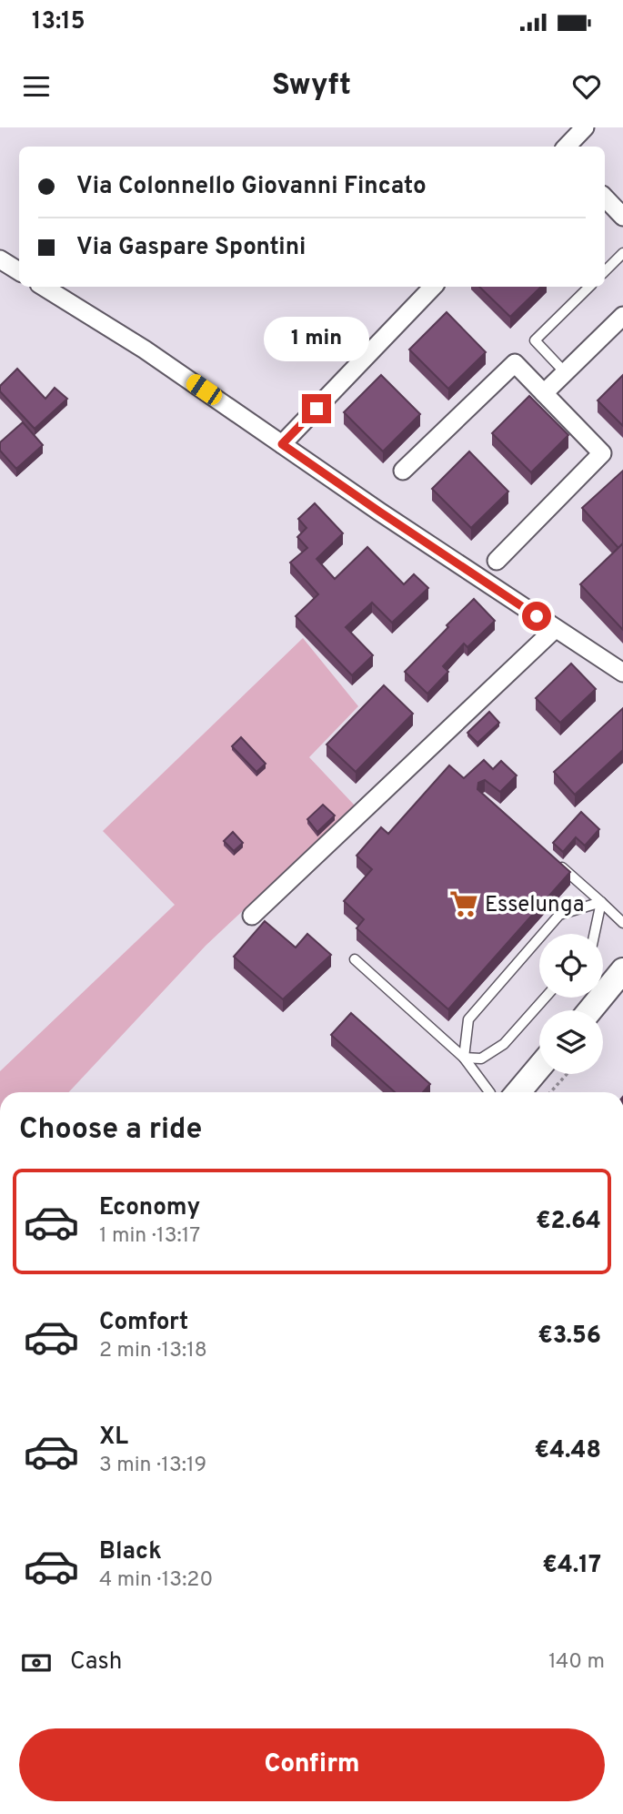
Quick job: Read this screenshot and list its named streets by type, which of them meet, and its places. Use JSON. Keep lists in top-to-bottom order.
{
  "places": {
    "supermarket": ["Esselunga"]
  },
  "page": {
    "status": "13:15",
    "header": "Swyft",
    "banner": ["Via Colonnello Giovanni Fincato", "Via Gaspare Spontini"],
    "bubble": "1 min",
    "heading": "Choose a ride",
    "list": [
      {
        "name": "Economy",
        "note": "1 min · 13:17",
        "value": "€2.64"
      },
      {
        "name": "Comfort",
        "note": "2 min · 13:18",
        "value": "€3.56"
      },
      {
        "name": "XL",
        "note": "3 min · 13:19",
        "value": "€4.48"
      },
      {
        "name": "Black",
        "note": "4 min · 13:20",
        "value": "€4.17"
      }
    ],
    "pay": ["Cash", "140 m"],
    "buttons": "Confirm"
  }
}
